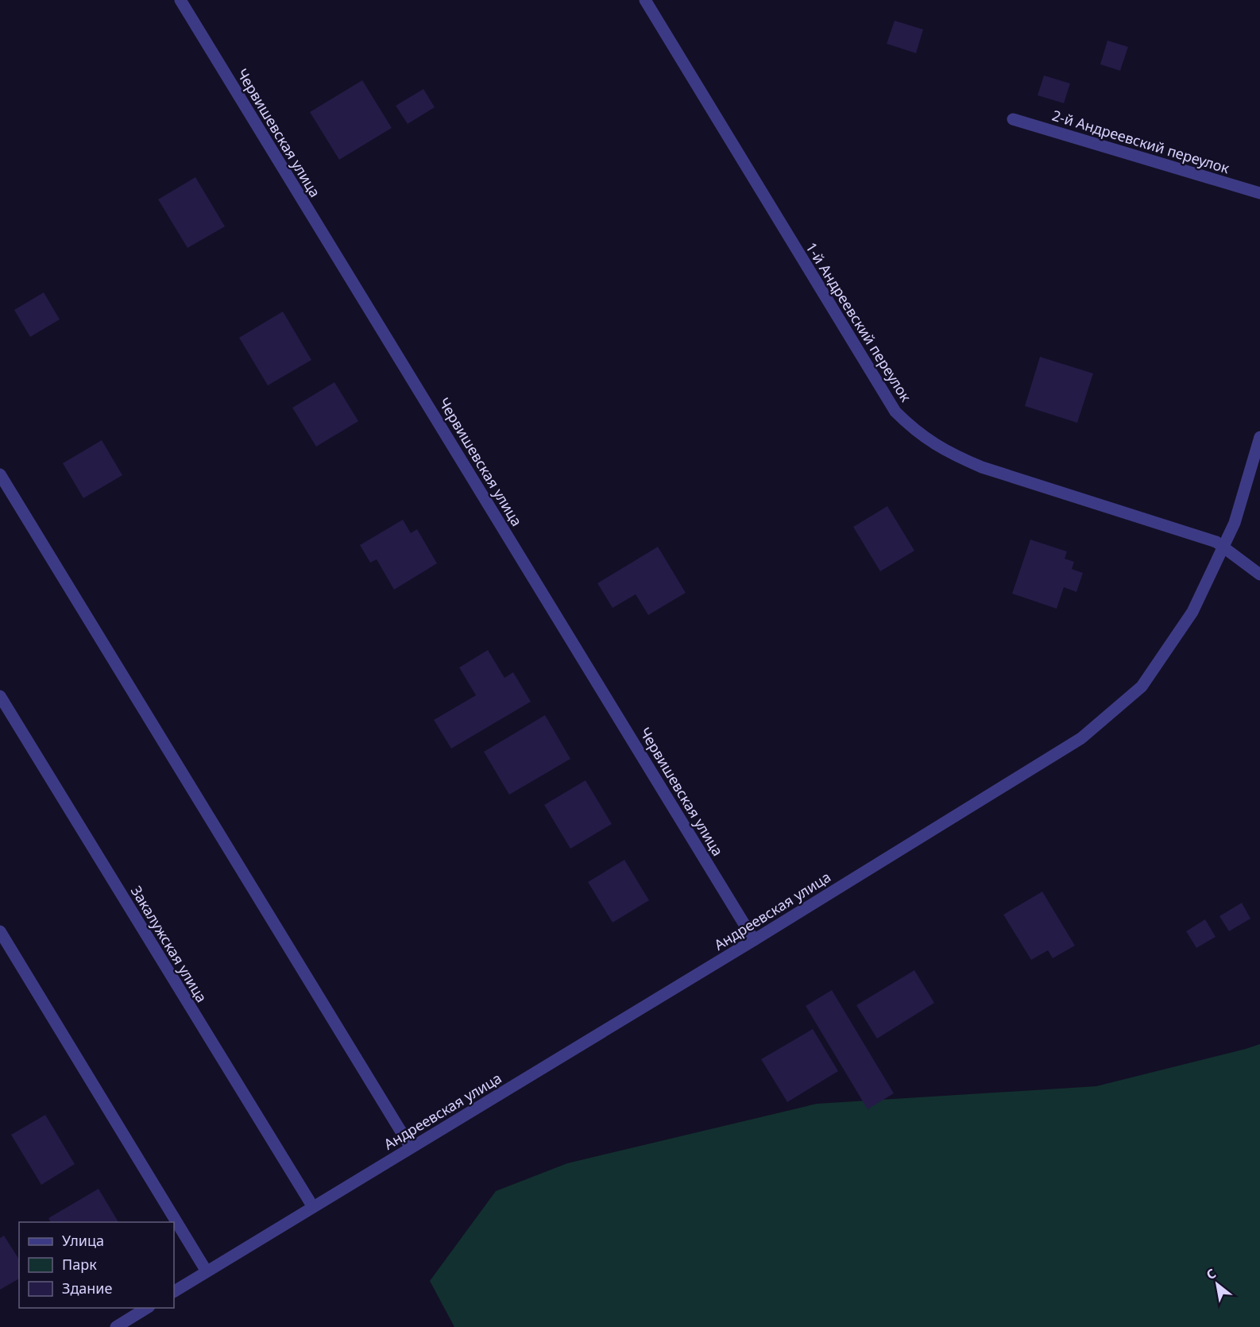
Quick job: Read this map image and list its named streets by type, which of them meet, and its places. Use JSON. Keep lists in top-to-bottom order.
{
  "streets": {
    "street": [
      "Червишевская улица",
      "2-й Андреевский переулок",
      "1-й Андреевский переулок",
      "Андреевская улица",
      "Закалужская улица"
    ]
  },
  "crossings": [
    ["Червишевская улица", "Андреевская улица"],
    ["1-й Андреевский переулок", "Андреевская улица"],
    ["Андреевская улица", "Закалужская улица"]
  ],
  "legend": ["Улица", "Парк", "Здание"],
  "north": "top left"
}
